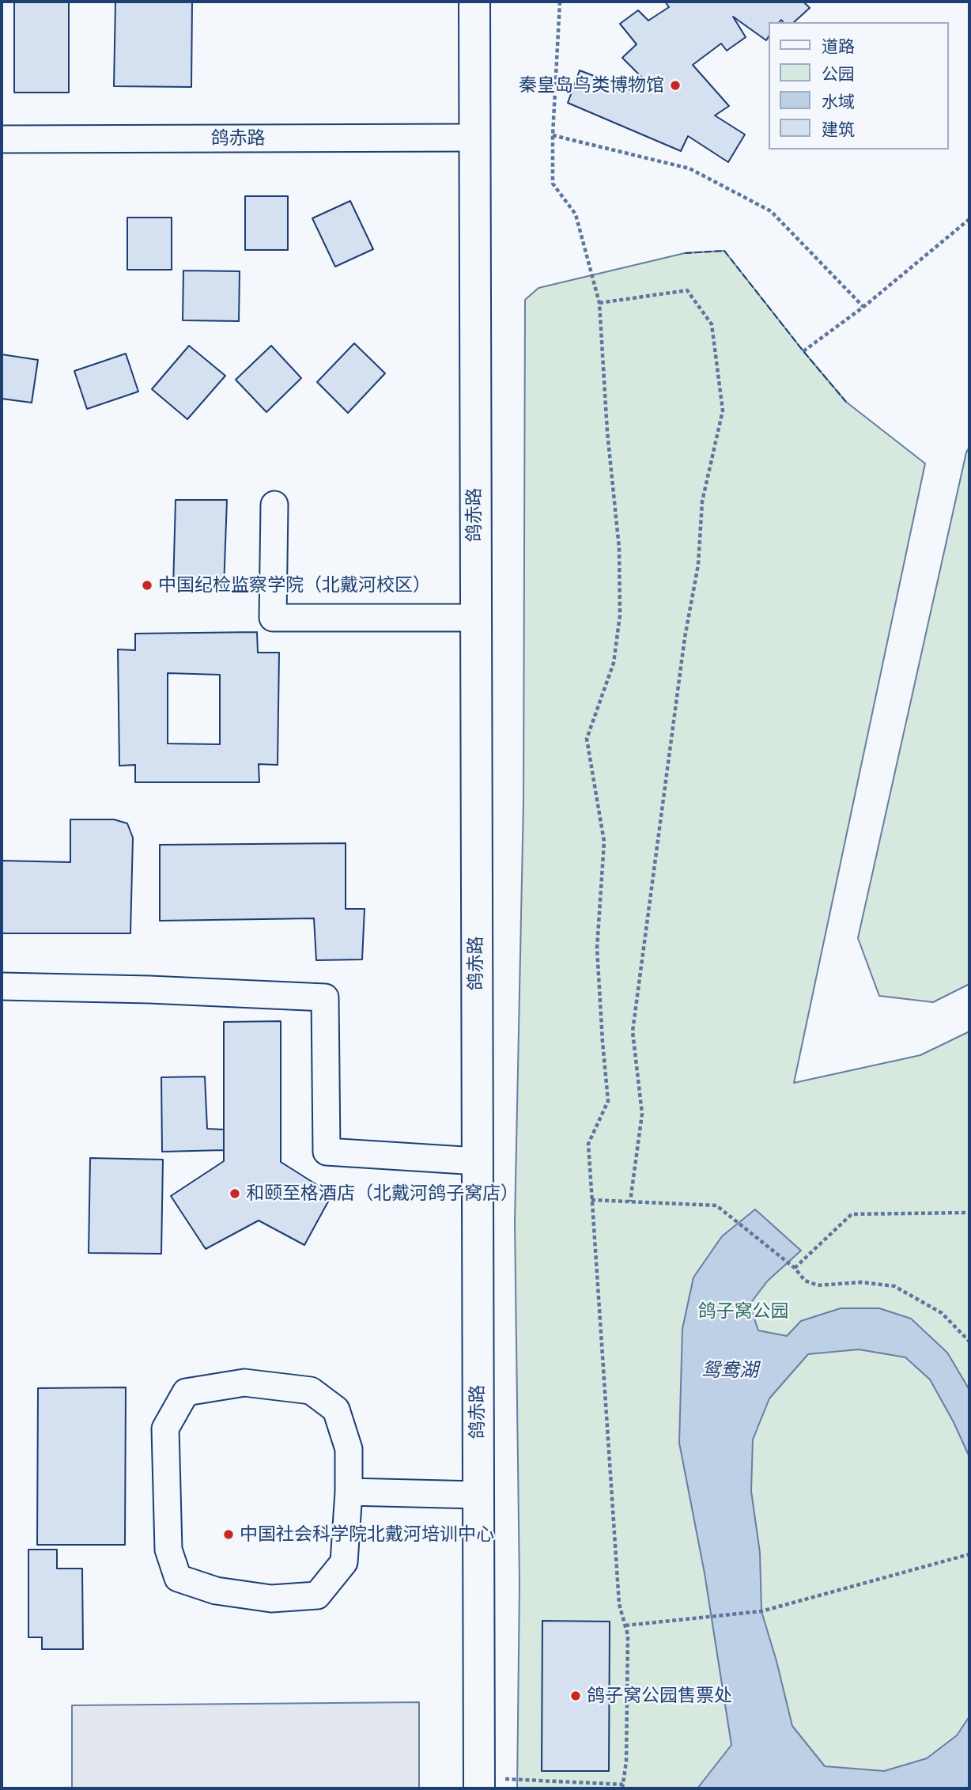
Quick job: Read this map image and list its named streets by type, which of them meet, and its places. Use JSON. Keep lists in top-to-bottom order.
{
  "streets": {
    "main road": ["鸽赤路"]
  },
  "water": ["鸳鸯湖"],
  "parks": ["鸽子窝公园"],
  "places": [
    "秦皇岛鸟类博物馆",
    "中国纪检监察学院（北戴河校区）",
    "和颐至格酒店（北戴河鸽子窝店）",
    "中国社会科学院北戴河培训中心",
    "鸽子窝公园售票处"
  ],
  "legend": [
    "道路",
    "公园",
    "水域",
    "建筑"
  ]
}
